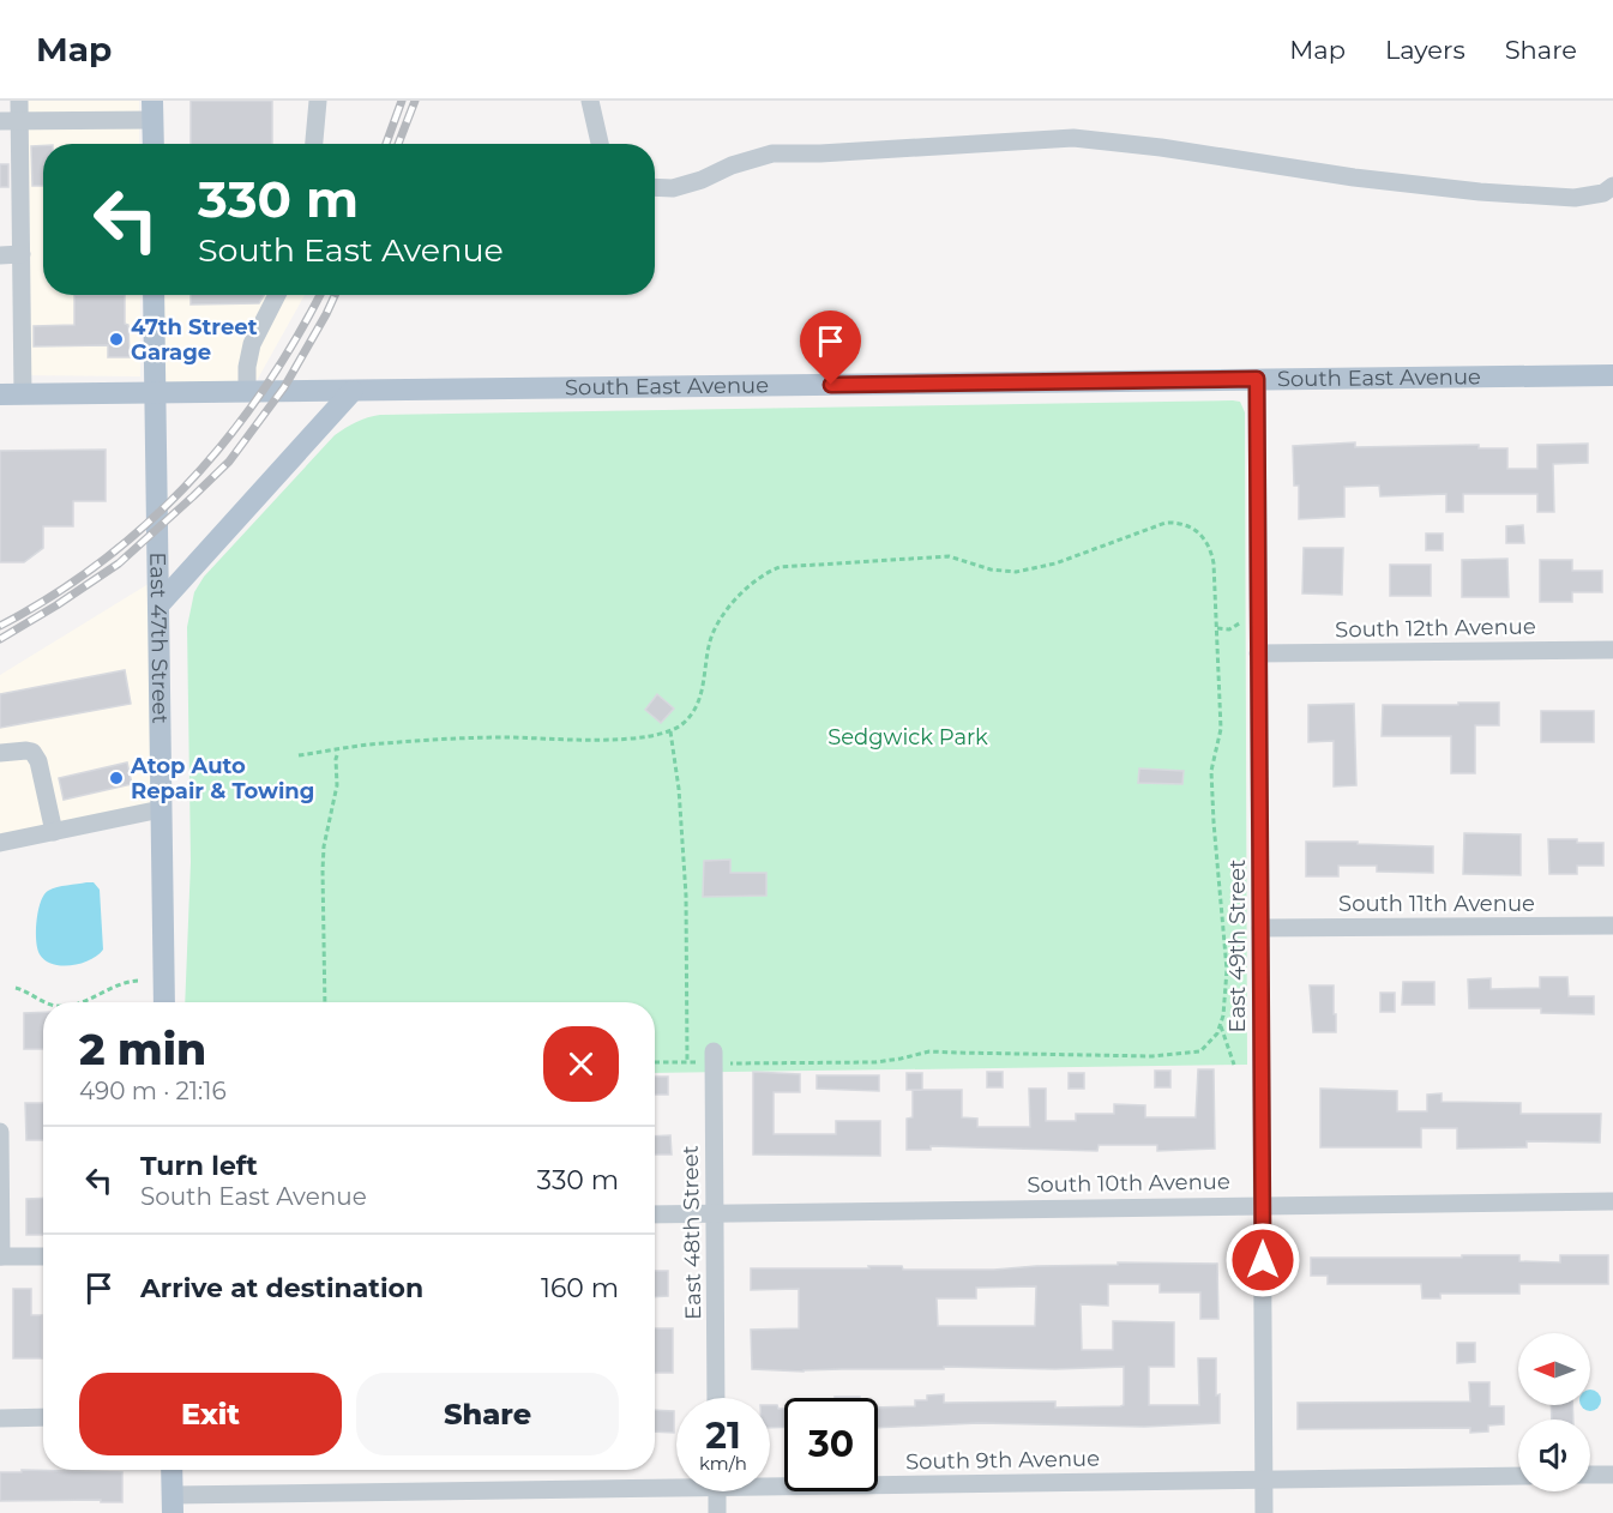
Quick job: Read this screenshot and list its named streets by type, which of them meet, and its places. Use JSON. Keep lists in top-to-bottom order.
{
  "streets": {
    "main road": ["South East Avenue", "East 47th Street"],
    "street": [
      "South 12th Avenue",
      "South 11th Avenue",
      "East 49th Street",
      "South 10th Avenue",
      "East 48th Street",
      "South 9th Avenue"
    ]
  },
  "crossings": [
    ["South East Avenue", "East 47th Street"],
    ["South East Avenue", "East 49th Street"],
    ["South 12th Avenue", "East 49th Street"],
    ["South 11th Avenue", "East 49th Street"],
    ["East 49th Street", "South 10th Avenue"],
    ["East 49th Street", "South 9th Avenue"],
    ["South 10th Avenue", "East 48th Street"]
  ],
  "parks": ["Sedgwick Park"],
  "places": ["47th Street Garage", "Atop Auto Repair & Towing"],
  "north": "left",
  "page": {
    "header": "Map",
    "nav": ["Map", "Layers", "Share"],
    "turn": ["330 m", "South East Avenue"],
    "heading": ["2 min", "490 m · 21:16"],
    "list": [
      {
        "name": "Turn left",
        "note": "South East Avenue",
        "value": "330 m"
      },
      {
        "name": "Arrive at destination",
        "value": "160 m"
      }
    ],
    "buttons": ["Exit", "Share"],
    "speed": "21 km/h",
    "limit": "30"
  }
}
